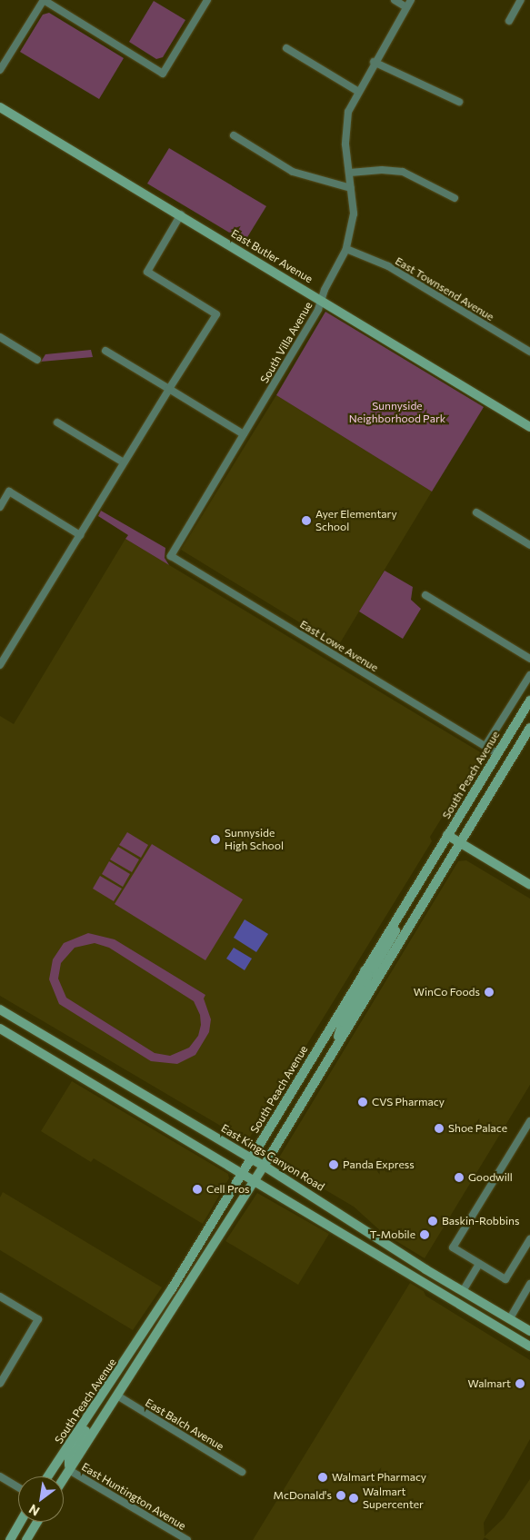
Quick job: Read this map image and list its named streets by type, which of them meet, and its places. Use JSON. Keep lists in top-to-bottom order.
{
  "streets": {
    "main road": ["East Butler Avenue", "South Peach Avenue", "East Kings Canyon Road"],
    "street": [
      "East Townsend Avenue",
      "South Villa Avenue",
      "East Lowe Avenue",
      "East Balch Avenue",
      "East Huntington Avenue"
    ]
  },
  "crossings": [
    ["East Butler Avenue", "South Villa Avenue"],
    ["East Townsend Avenue", "South Villa Avenue"],
    ["South Villa Avenue", "East Lowe Avenue"],
    ["East Lowe Avenue", "South Peach Avenue"],
    ["South Peach Avenue", "East Kings Canyon Road"],
    ["South Peach Avenue", "East Balch Avenue"],
    ["South Peach Avenue", "East Huntington Avenue"]
  ],
  "parks": ["Sunnyside Neighborhood Park"],
  "places": [
    "Ayer Elementary School",
    "Sunnyside High School",
    "WinCo Foods",
    "CVS Pharmacy",
    "Shoe Palace",
    "Panda Express",
    "Goodwill",
    "Cell Pros",
    "Baskin-Robbins",
    "T-Mobile",
    "Walmart",
    "Walmart Pharmacy",
    "McDonald's",
    "Walmart Supercenter"
  ],
  "north": "bottom left"
}
